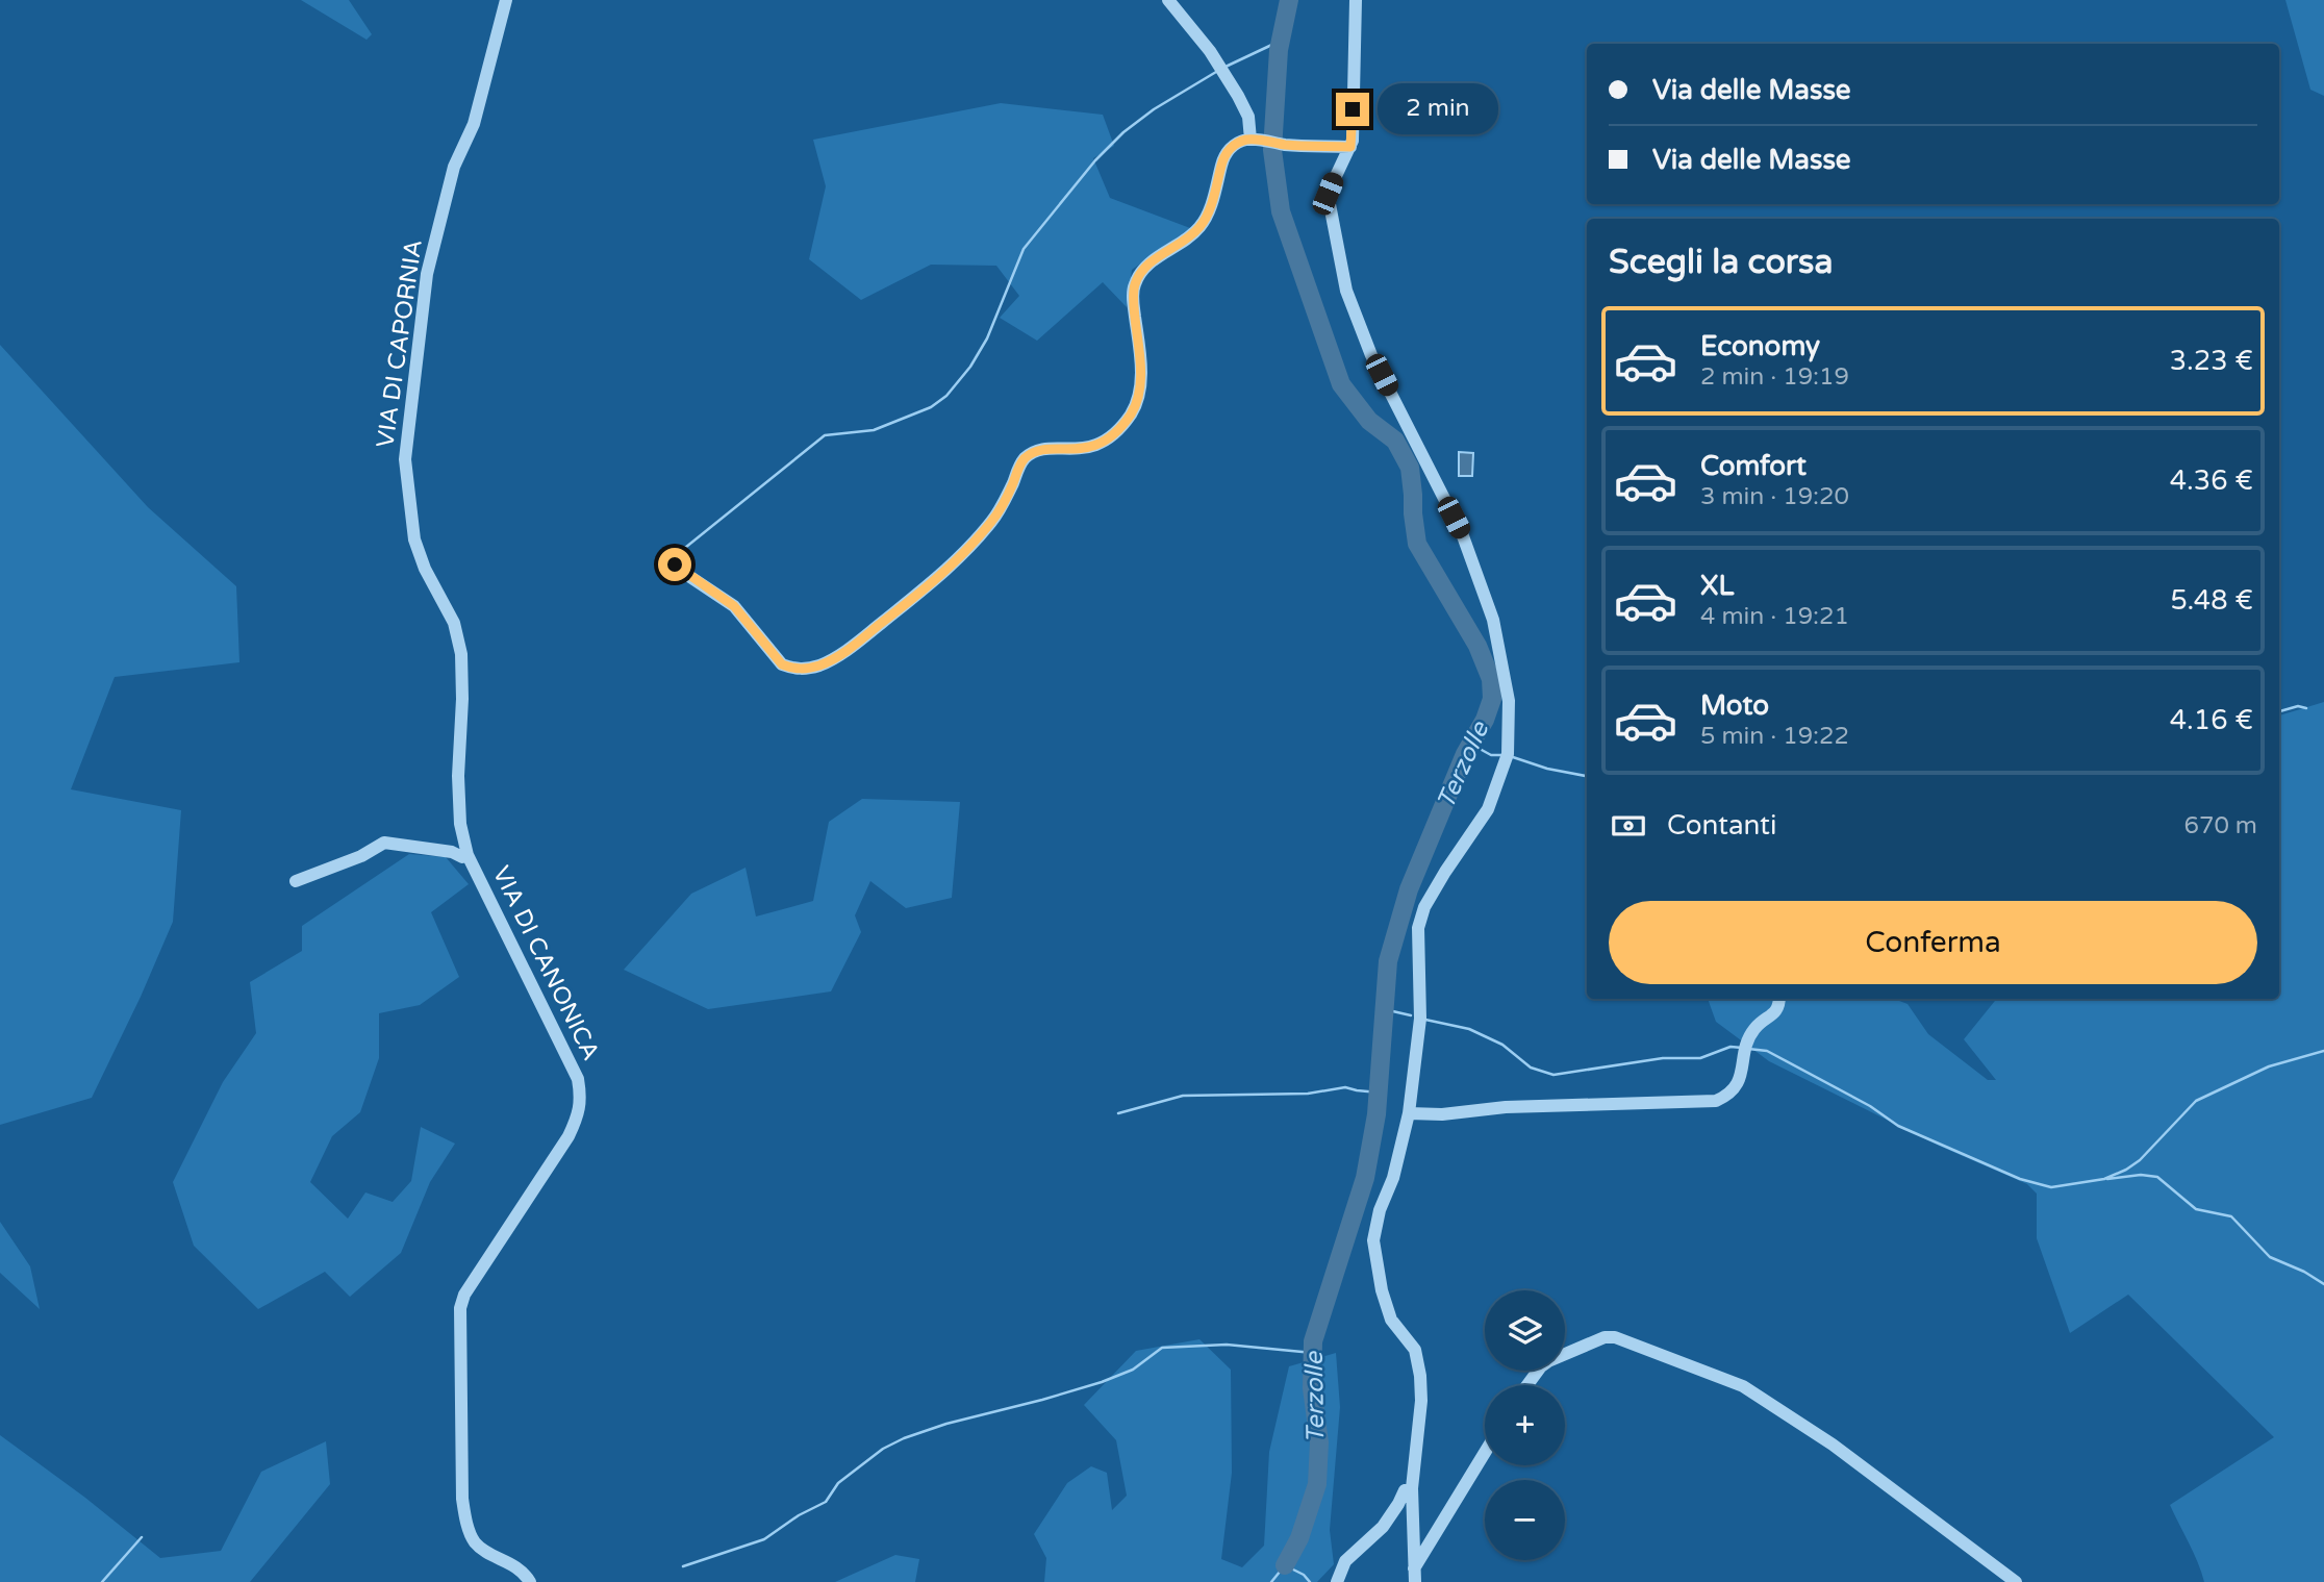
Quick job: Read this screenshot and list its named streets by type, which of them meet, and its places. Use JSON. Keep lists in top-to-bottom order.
{
  "streets": {
    "street": ["VIA DI CAPORNIA", "VIA DI CANONICA"]
  },
  "crossings": [
    ["VIA DI CAPORNIA", "VIA DI CANONICA"]
  ],
  "water": ["Terzolle"],
  "page": {
    "banner": ["Via delle Masse", "Via delle Masse"],
    "bubble": "2 min",
    "heading": "Scegli la corsa",
    "list": [
      {
        "name": "Economy",
        "note": "2 min · 19:19",
        "value": "3.23 €"
      },
      {
        "name": "Comfort",
        "note": "3 min · 19:20",
        "value": "4.36 €"
      },
      {
        "name": "XL",
        "note": "4 min · 19:21",
        "value": "5.48 €"
      },
      {
        "name": "Moto",
        "note": "5 min · 19:22",
        "value": "4.16 €"
      }
    ],
    "pay": ["Contanti", "670 m"],
    "buttons": "Conferma",
    "map_buttons": ["+", "−"]
  }
}
